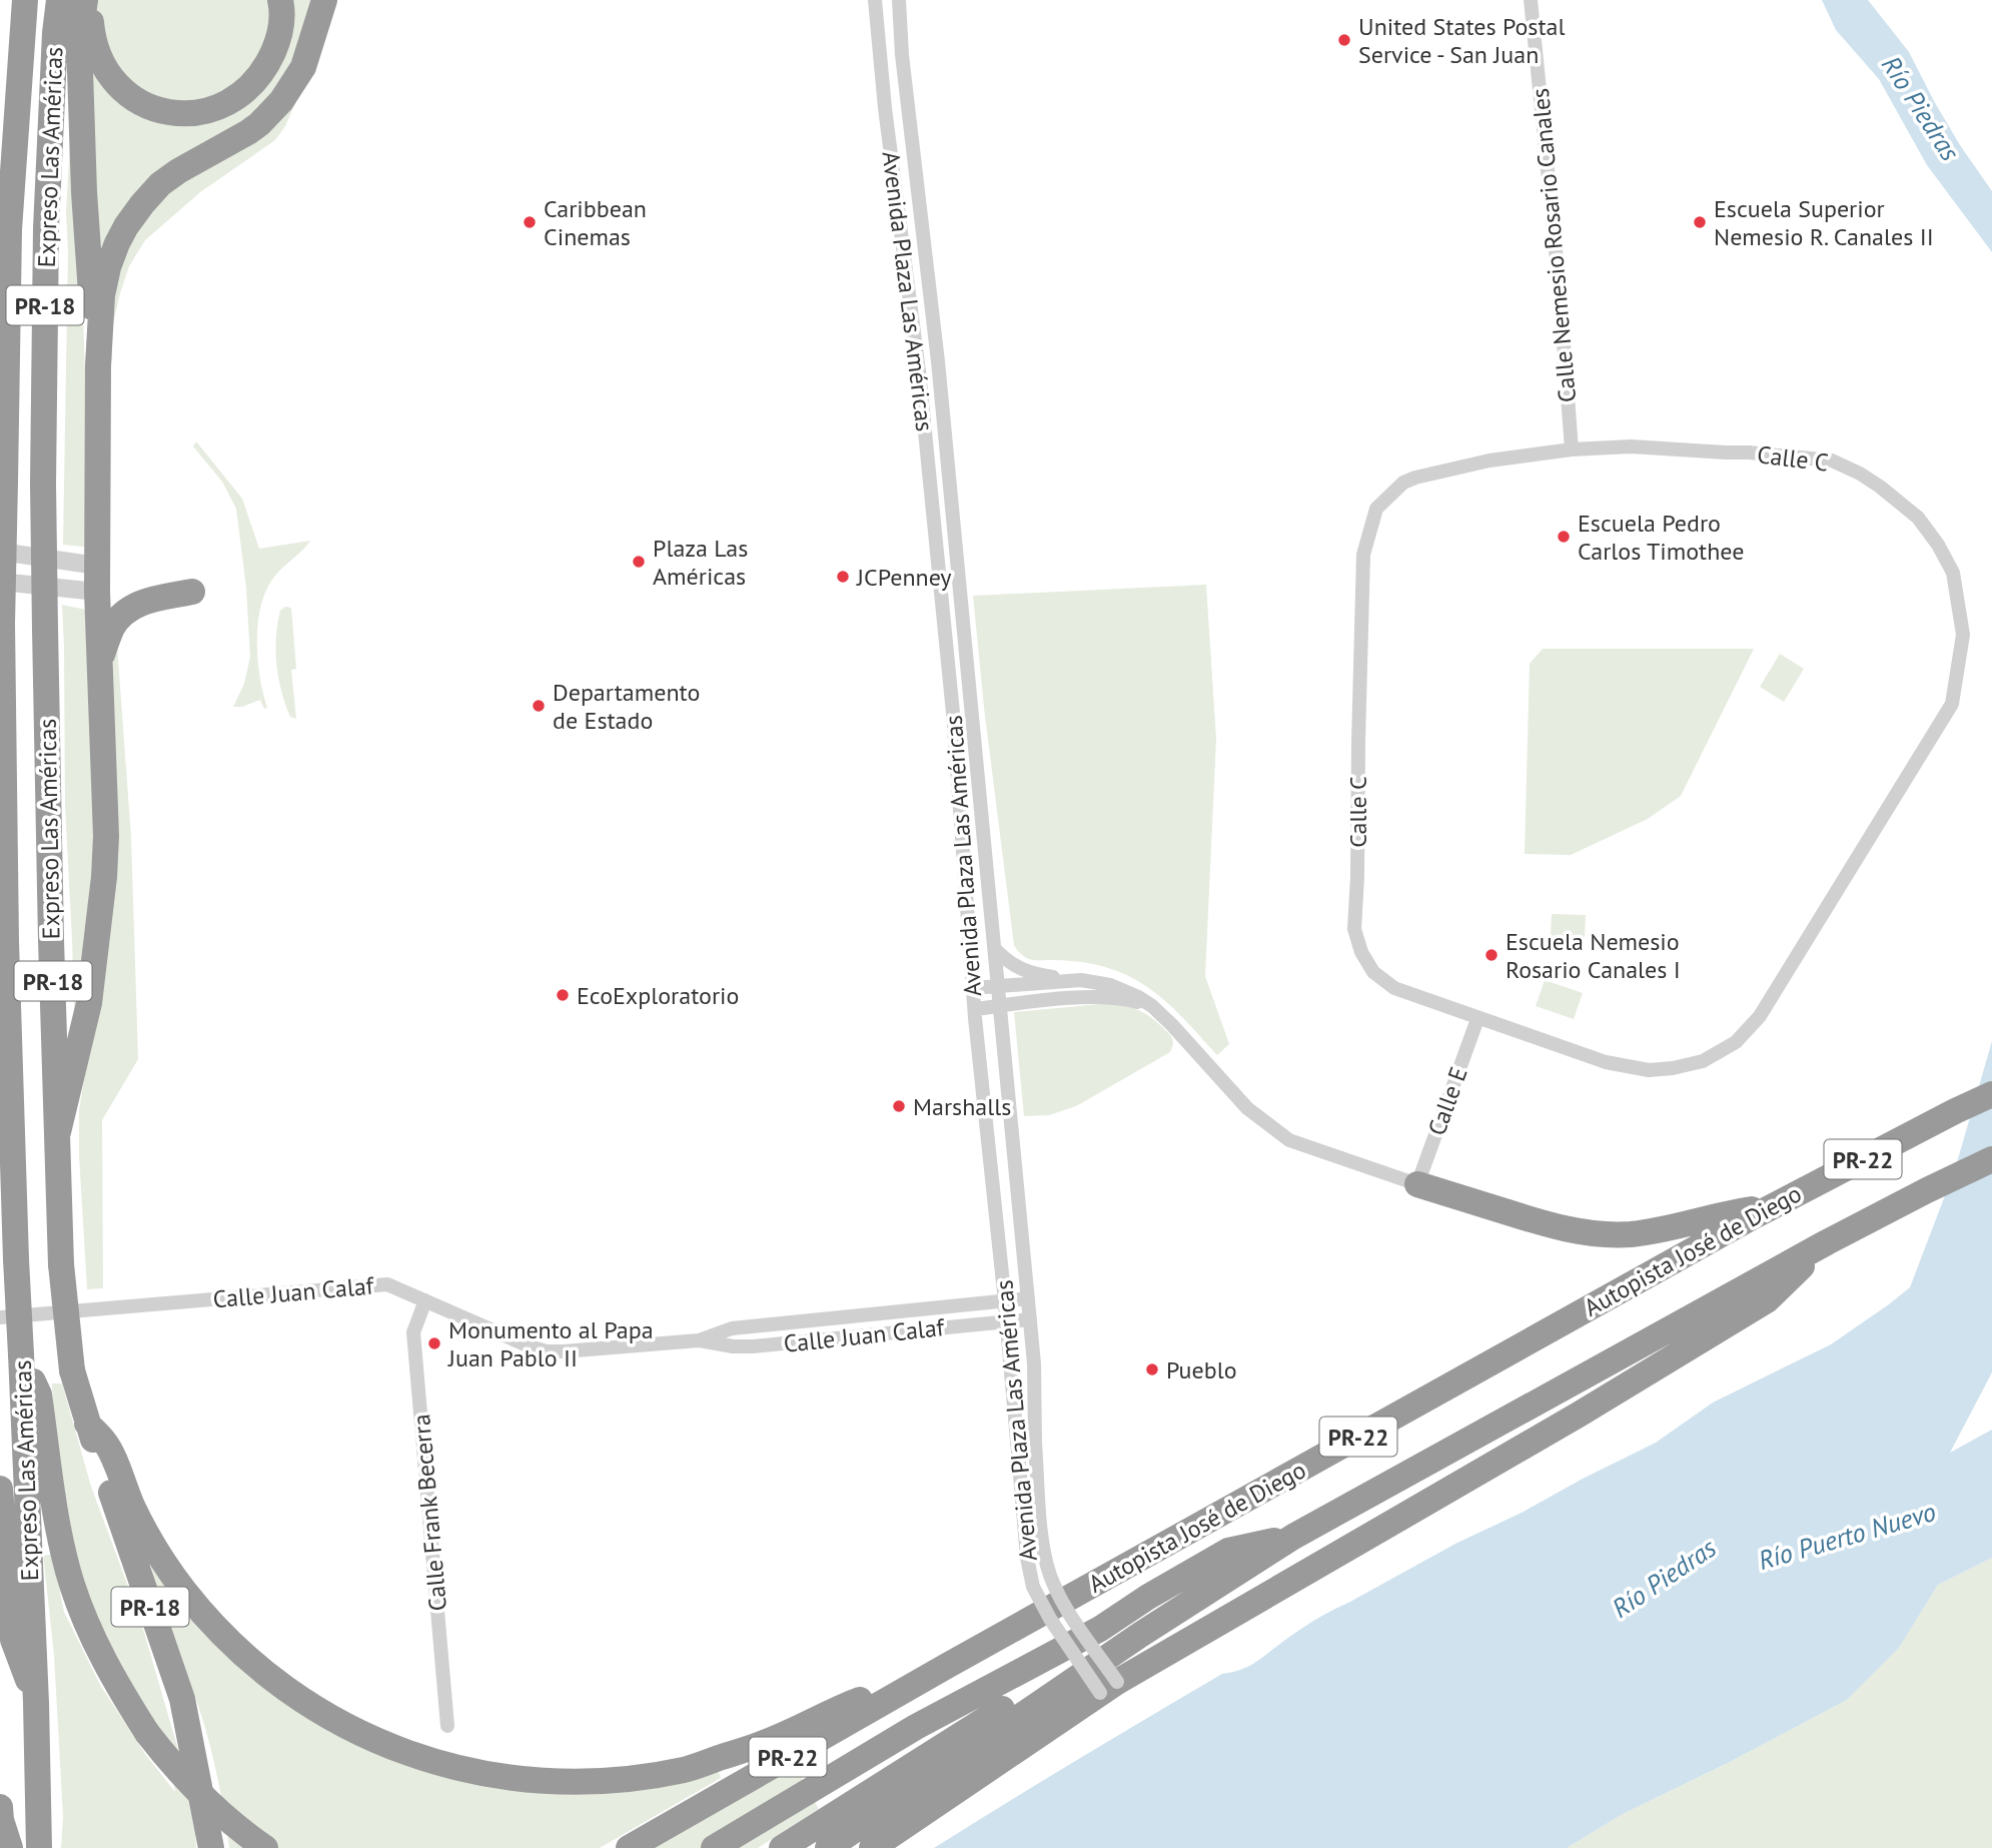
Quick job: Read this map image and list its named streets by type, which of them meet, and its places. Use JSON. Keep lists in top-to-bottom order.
{
  "streets": {
    "highway": [
      "Expreso Las Américas",
      "PR-18",
      "PR-22",
      "Autopista José de Diego"
    ],
    "street": [
      "Calle Nemesio Rosario Canales",
      "Avenida Plaza Las Américas",
      "Calle C",
      "Calle E",
      "Calle Juan Calaf",
      "Calle Frank Becerra"
    ]
  },
  "crossings": [
    ["Calle Nemesio Rosario Canales", "Calle C"],
    ["Avenida Plaza Las Américas", "Calle Juan Calaf"],
    ["Calle C", "Calle E"],
    ["Calle Juan Calaf", "Calle Frank Becerra"]
  ],
  "water": ["Río Piedras", "Río Puerto Nuevo"],
  "places": [
    "United States Postal Service - San Juan",
    "Caribbean Cinemas",
    "Escuela Superior Nemesio R. Canales II",
    "Escuela Pedro Carlos Timothee",
    "Plaza Las Américas",
    "JCPenney",
    "Departamento de Estado",
    "Escuela Nemesio Rosario Canales I",
    "EcoExploratorio",
    "Marshalls",
    "Monumento al Papa Juan Pablo II",
    "Pueblo"
  ]
}
